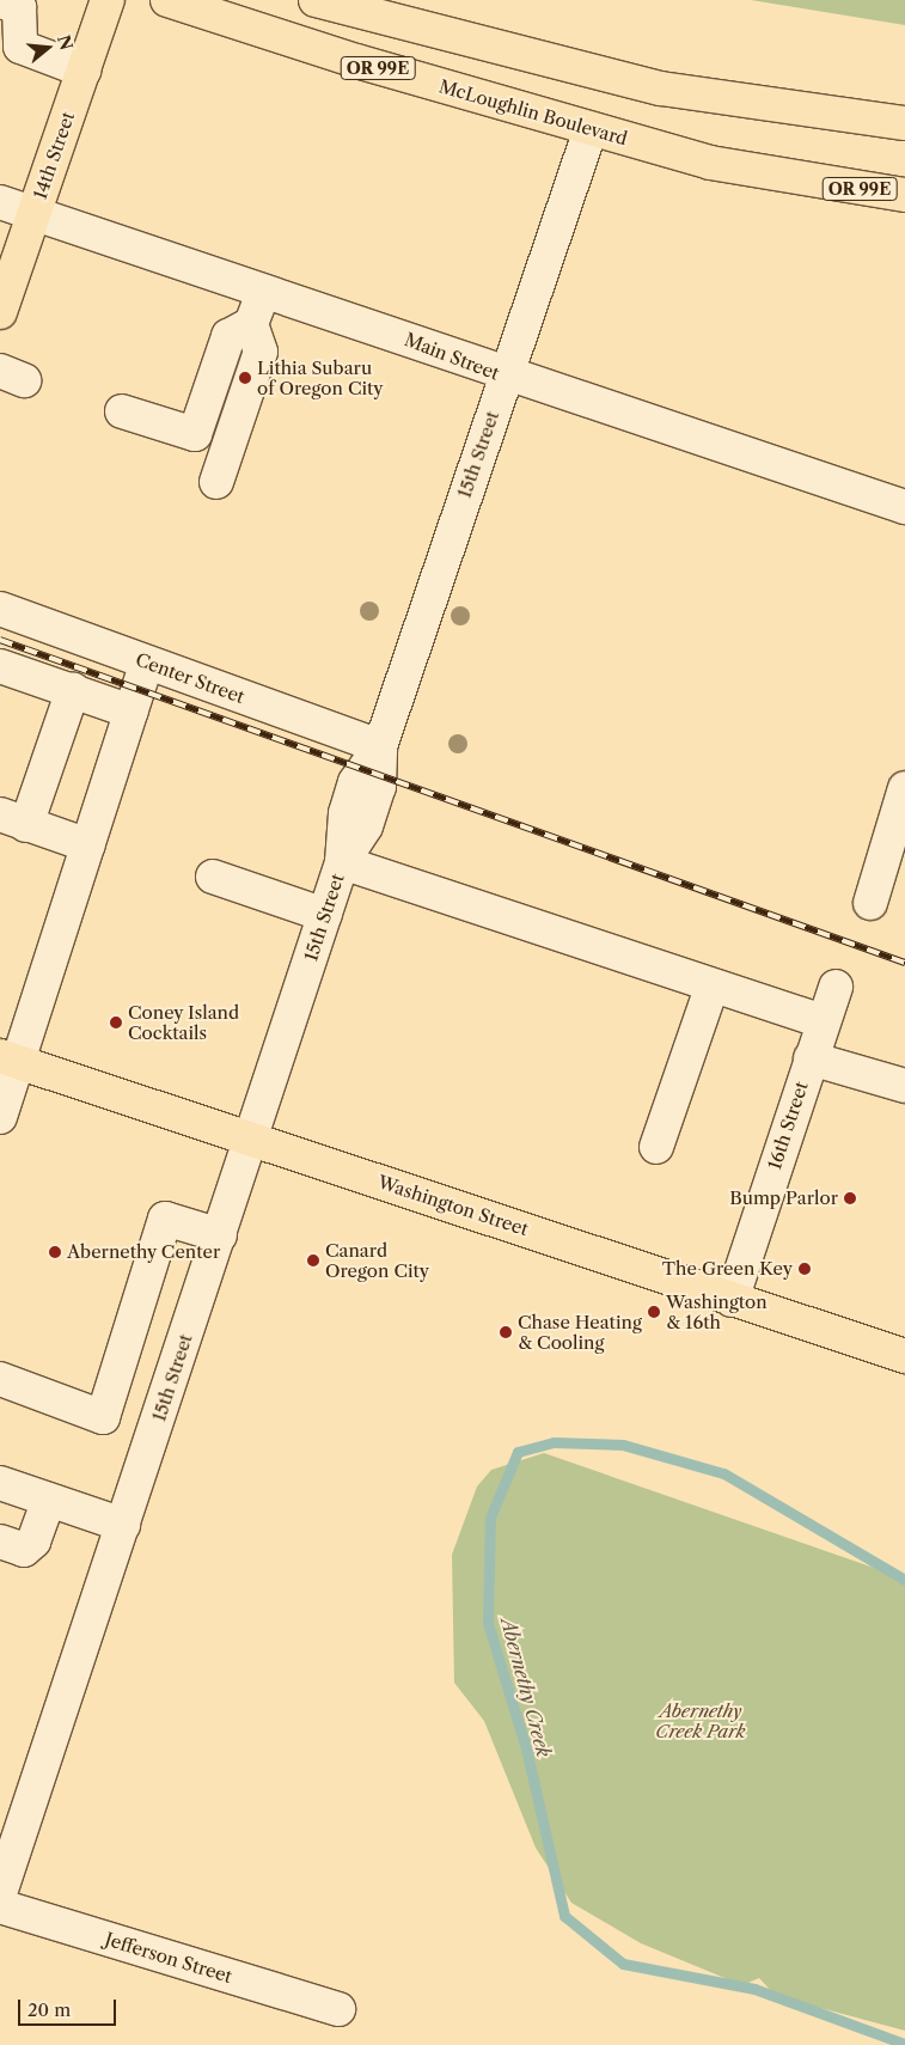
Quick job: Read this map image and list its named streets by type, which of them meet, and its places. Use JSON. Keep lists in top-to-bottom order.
{
  "streets": {
    "main road": [
      "OR 99E",
      "McLoughlin Boulevard",
      "14th Street",
      "Washington Street"
    ],
    "street": [
      "Main Street",
      "15th Street",
      "Center Street",
      "16th Street",
      "Jefferson Street"
    ]
  },
  "crossings": [
    ["McLoughlin Boulevard", "15th Street"],
    ["14th Street", "Main Street"],
    ["Main Street", "15th Street"],
    ["15th Street", "Center Street"],
    ["15th Street", "Washington Street"],
    ["16th Street", "Washington Street"]
  ],
  "water": ["Abernethy Creek"],
  "parks": ["Abernethy Creek Park"],
  "places": [
    "Lithia Subaru of Oregon City",
    "Coney Island Cocktails",
    "Bump Parlor",
    "Abernethy Center",
    "Canard Oregon City",
    "The Green Key",
    "Washington & 16th",
    "Chase Heating & Cooling"
  ],
  "scale_bar": "20 m",
  "north": "right"
}
